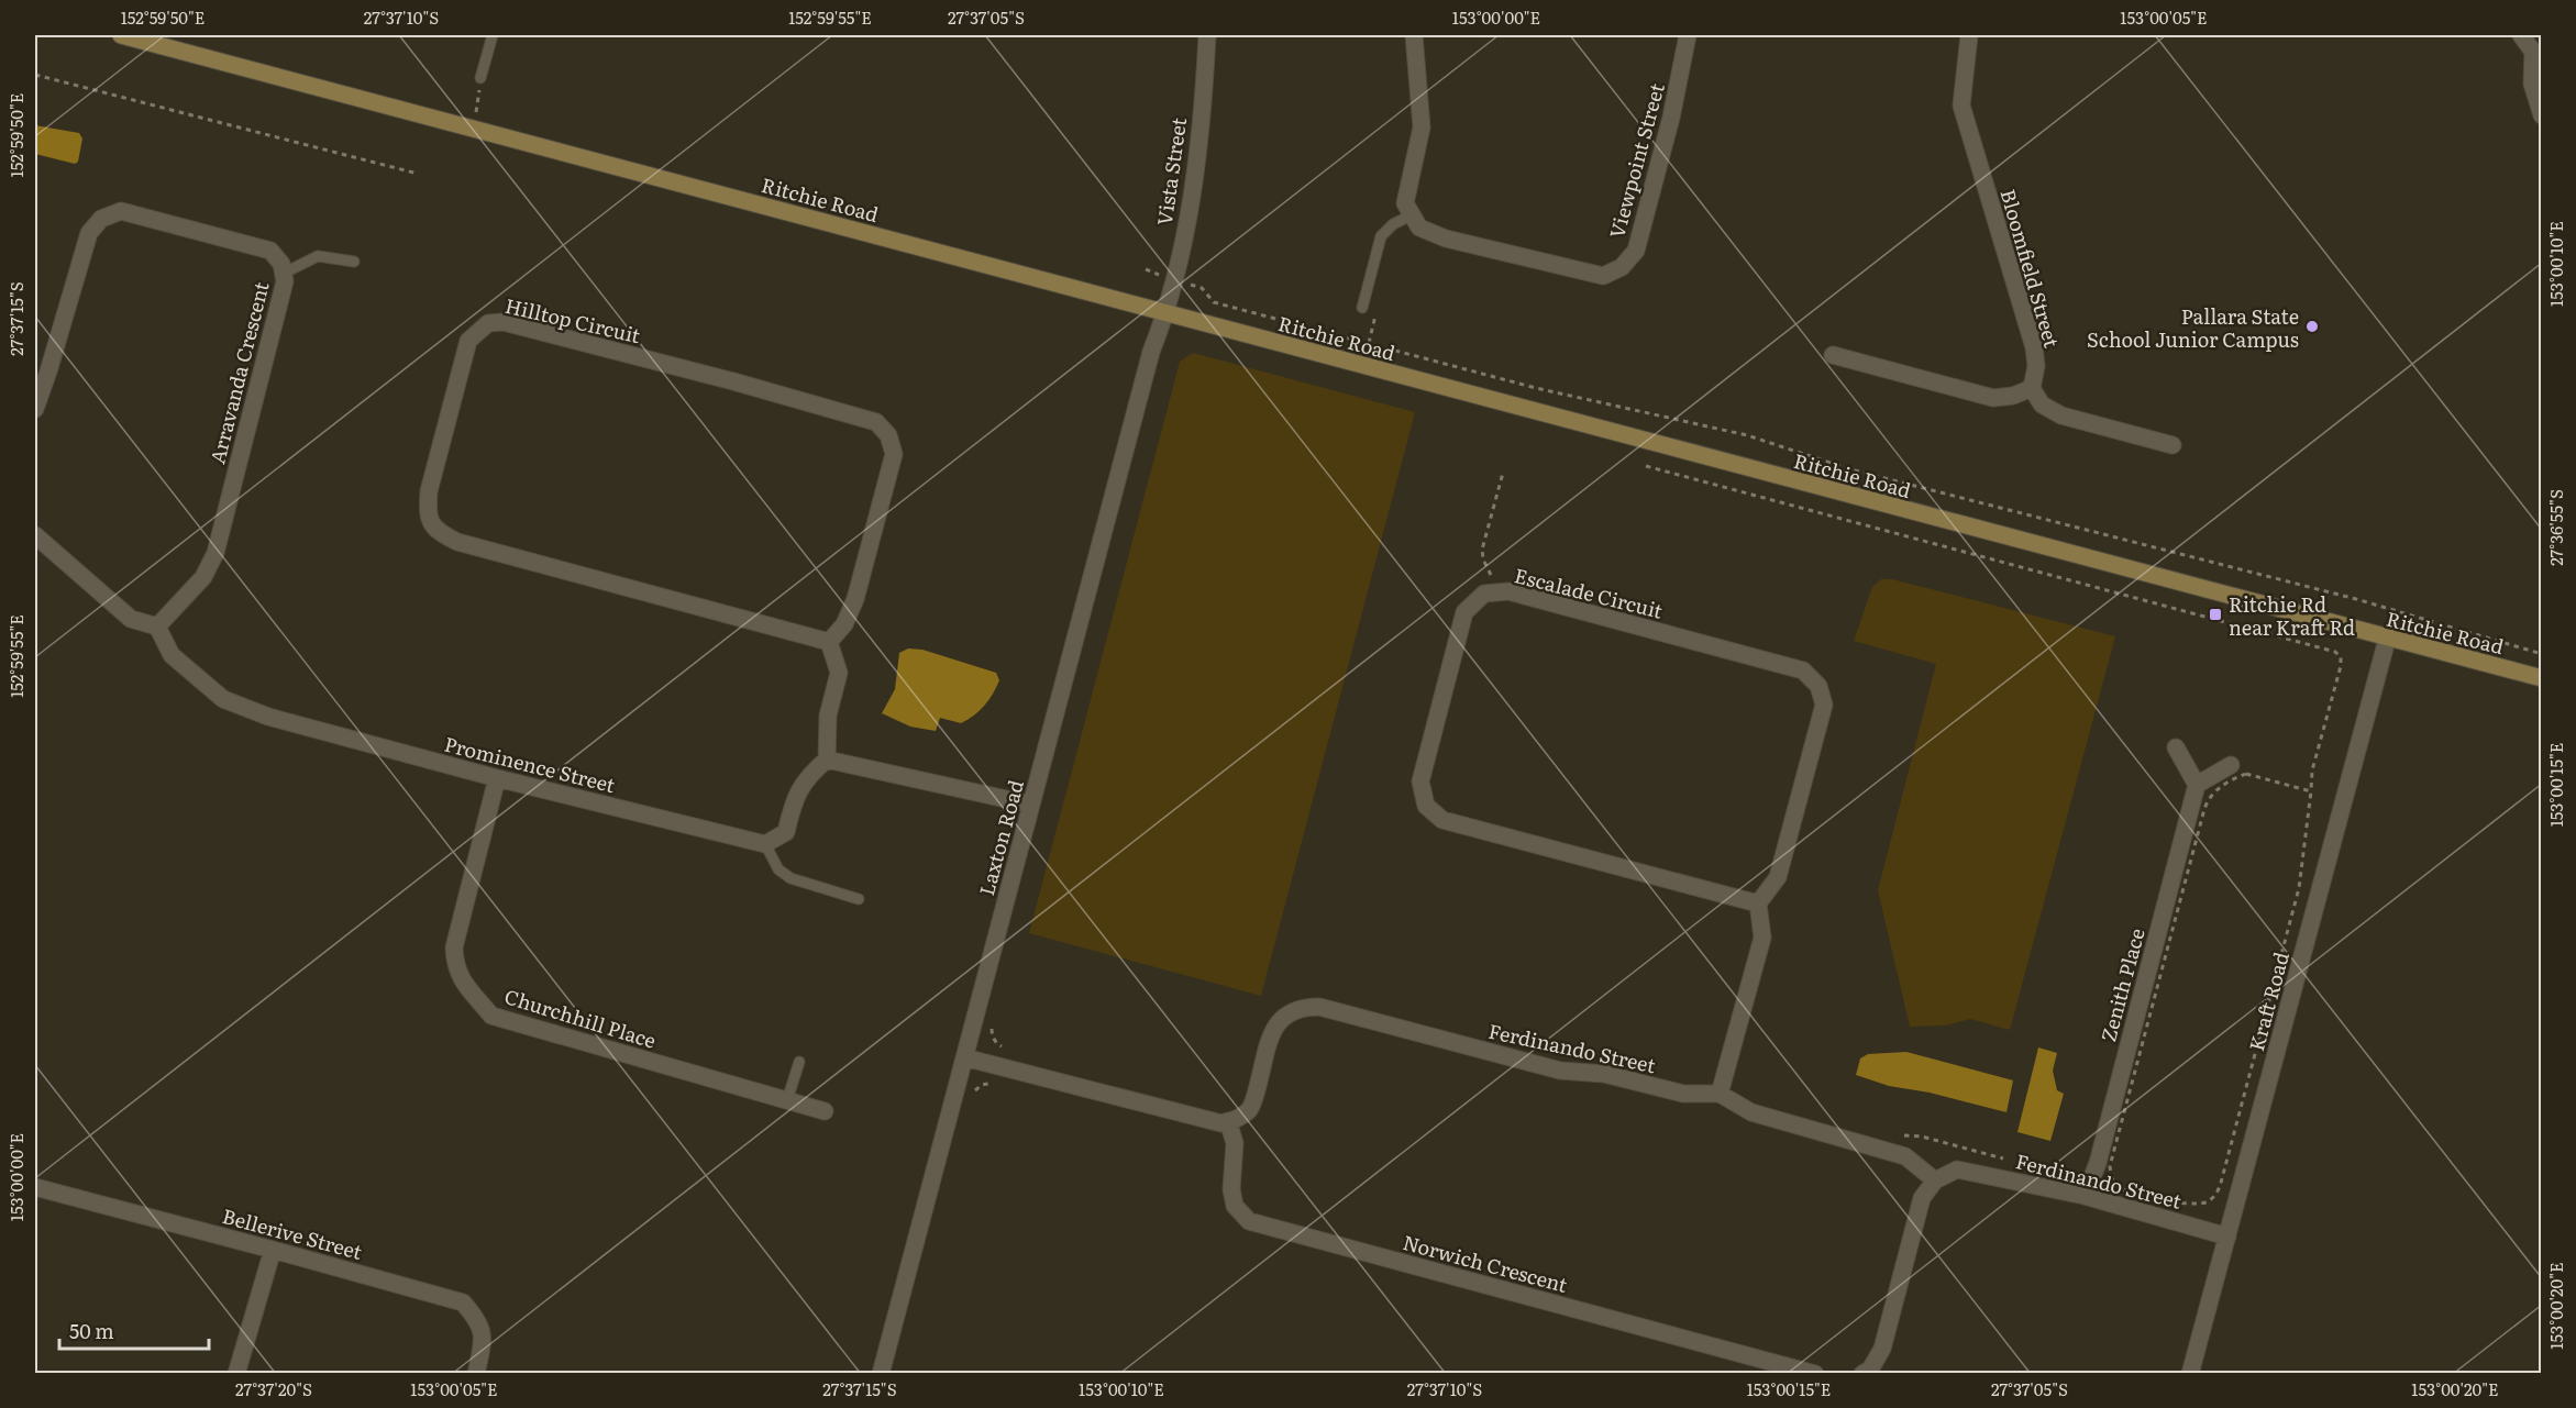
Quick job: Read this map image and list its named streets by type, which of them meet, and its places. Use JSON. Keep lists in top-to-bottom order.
{
  "streets": {
    "street": [
      "Viewpoint Street",
      "Vista Street",
      "Ritchie Road",
      "Bloomfield Street",
      "Hilltop Circuit",
      "Arravanda Crescent",
      "Escalade Circuit",
      "Prominence Street",
      "Laxton Road",
      "Zenith Place",
      "Kraft Road",
      "Churchhill Place",
      "Ferdinando Street",
      "Bellerive Street",
      "Norwich Crescent"
    ]
  },
  "crossings": [
    ["Vista Street", "Ritchie Road"],
    ["Vista Street", "Laxton Road"],
    ["Ritchie Road", "Laxton Road"],
    ["Ritchie Road", "Kraft Road"],
    ["Arravanda Crescent", "Prominence Street"],
    ["Prominence Street", "Churchhill Place"],
    ["Zenith Place", "Ferdinando Street"],
    ["Kraft Road", "Ferdinando Street"],
    ["Ferdinando Street", "Norwich Crescent"]
  ],
  "places": {
    "other": ["Pallara State School Junior Campus"],
    "transit": ["Ritchie Rd near Kraft Rd"]
  },
  "scale_bar": "50 m",
  "coordinates": [
    "152°59'50\"E",
    "27°37'10\"S",
    "152°59'55\"E",
    "27°37'05\"S",
    "153°00'00\"E",
    "153°00'05\"E",
    "153°00'10\"E",
    "27°37'15\"S",
    "27°36'55\"S",
    "153°00'15\"E",
    "153°00'20\"E",
    "27°37'20\"S"
  ]
}
